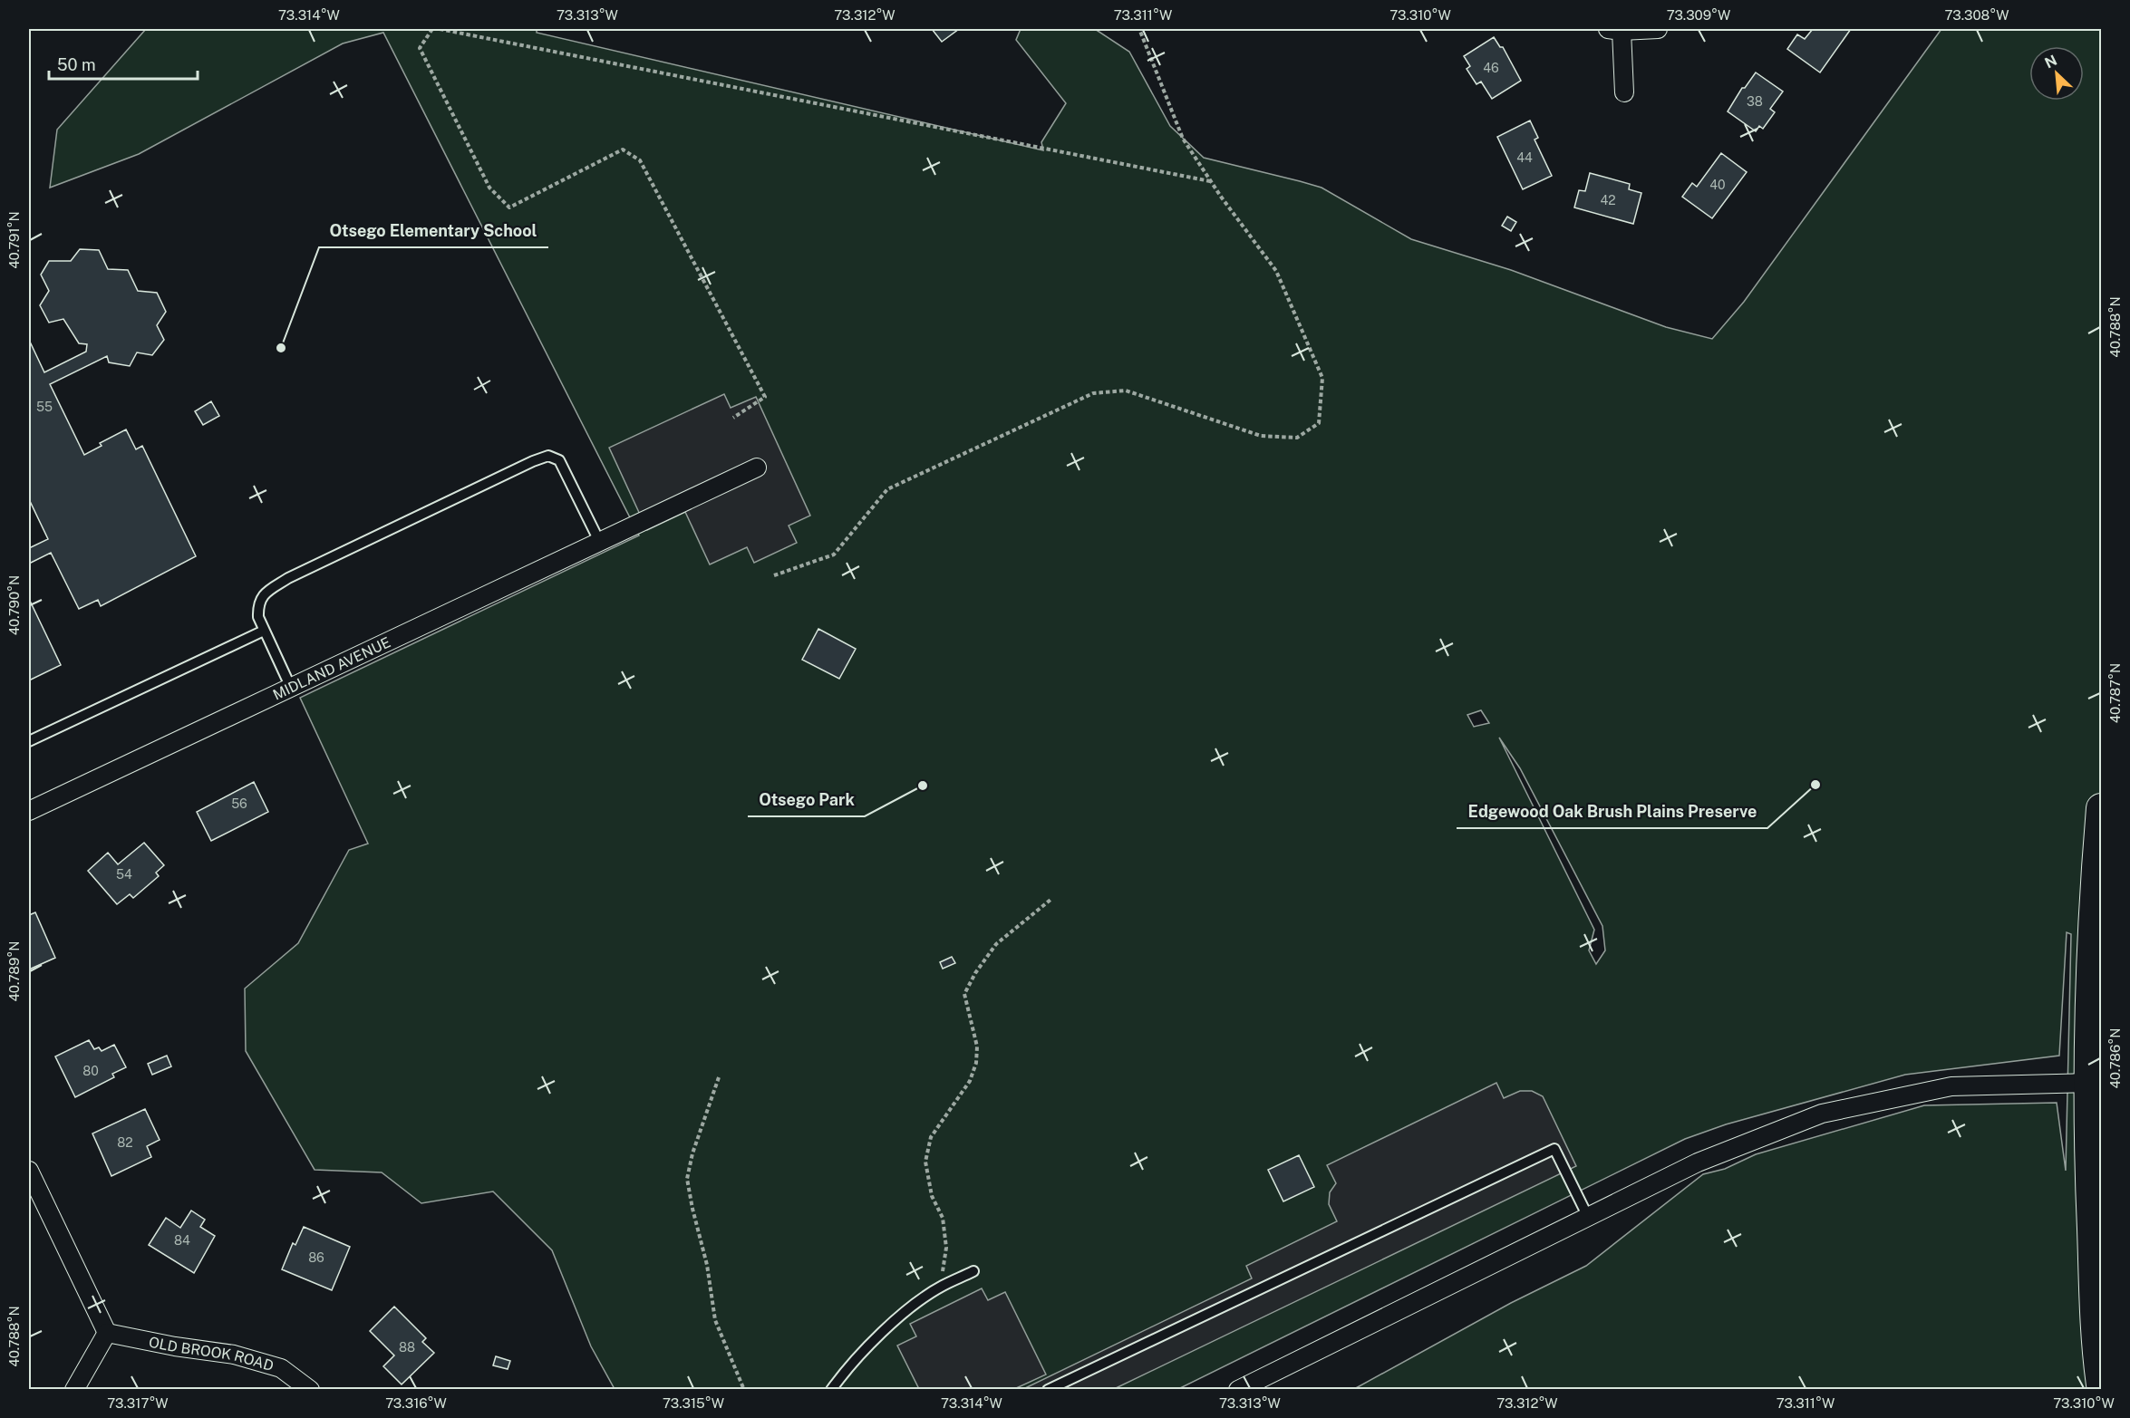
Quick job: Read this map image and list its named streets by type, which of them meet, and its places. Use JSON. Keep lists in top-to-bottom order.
{
  "streets": {
    "street": ["MIDLAND AVENUE", "OLD BROOK ROAD"]
  },
  "places": ["Otsego Elementary School", "Edgewood Oak Brush Plains Preserve", "Otsego Park"],
  "house_numbers": [
    "46",
    "38",
    "44",
    "40",
    "42",
    "55",
    "56",
    "54",
    "80",
    "82",
    "84",
    "86",
    "88"
  ],
  "scale_bar": "50 m",
  "north": "top left",
  "coordinates": [
    "73.314°W",
    "73.313°W",
    "73.312°W",
    "73.311°W",
    "73.310°W",
    "73.309°W",
    "73.308°W",
    "40.791°N",
    "40.788°N",
    "40.790°N",
    "40.787°N",
    "40.789°N",
    "40.786°N",
    "73.317°W",
    "73.316°W",
    "73.315°W"
  ]
}
